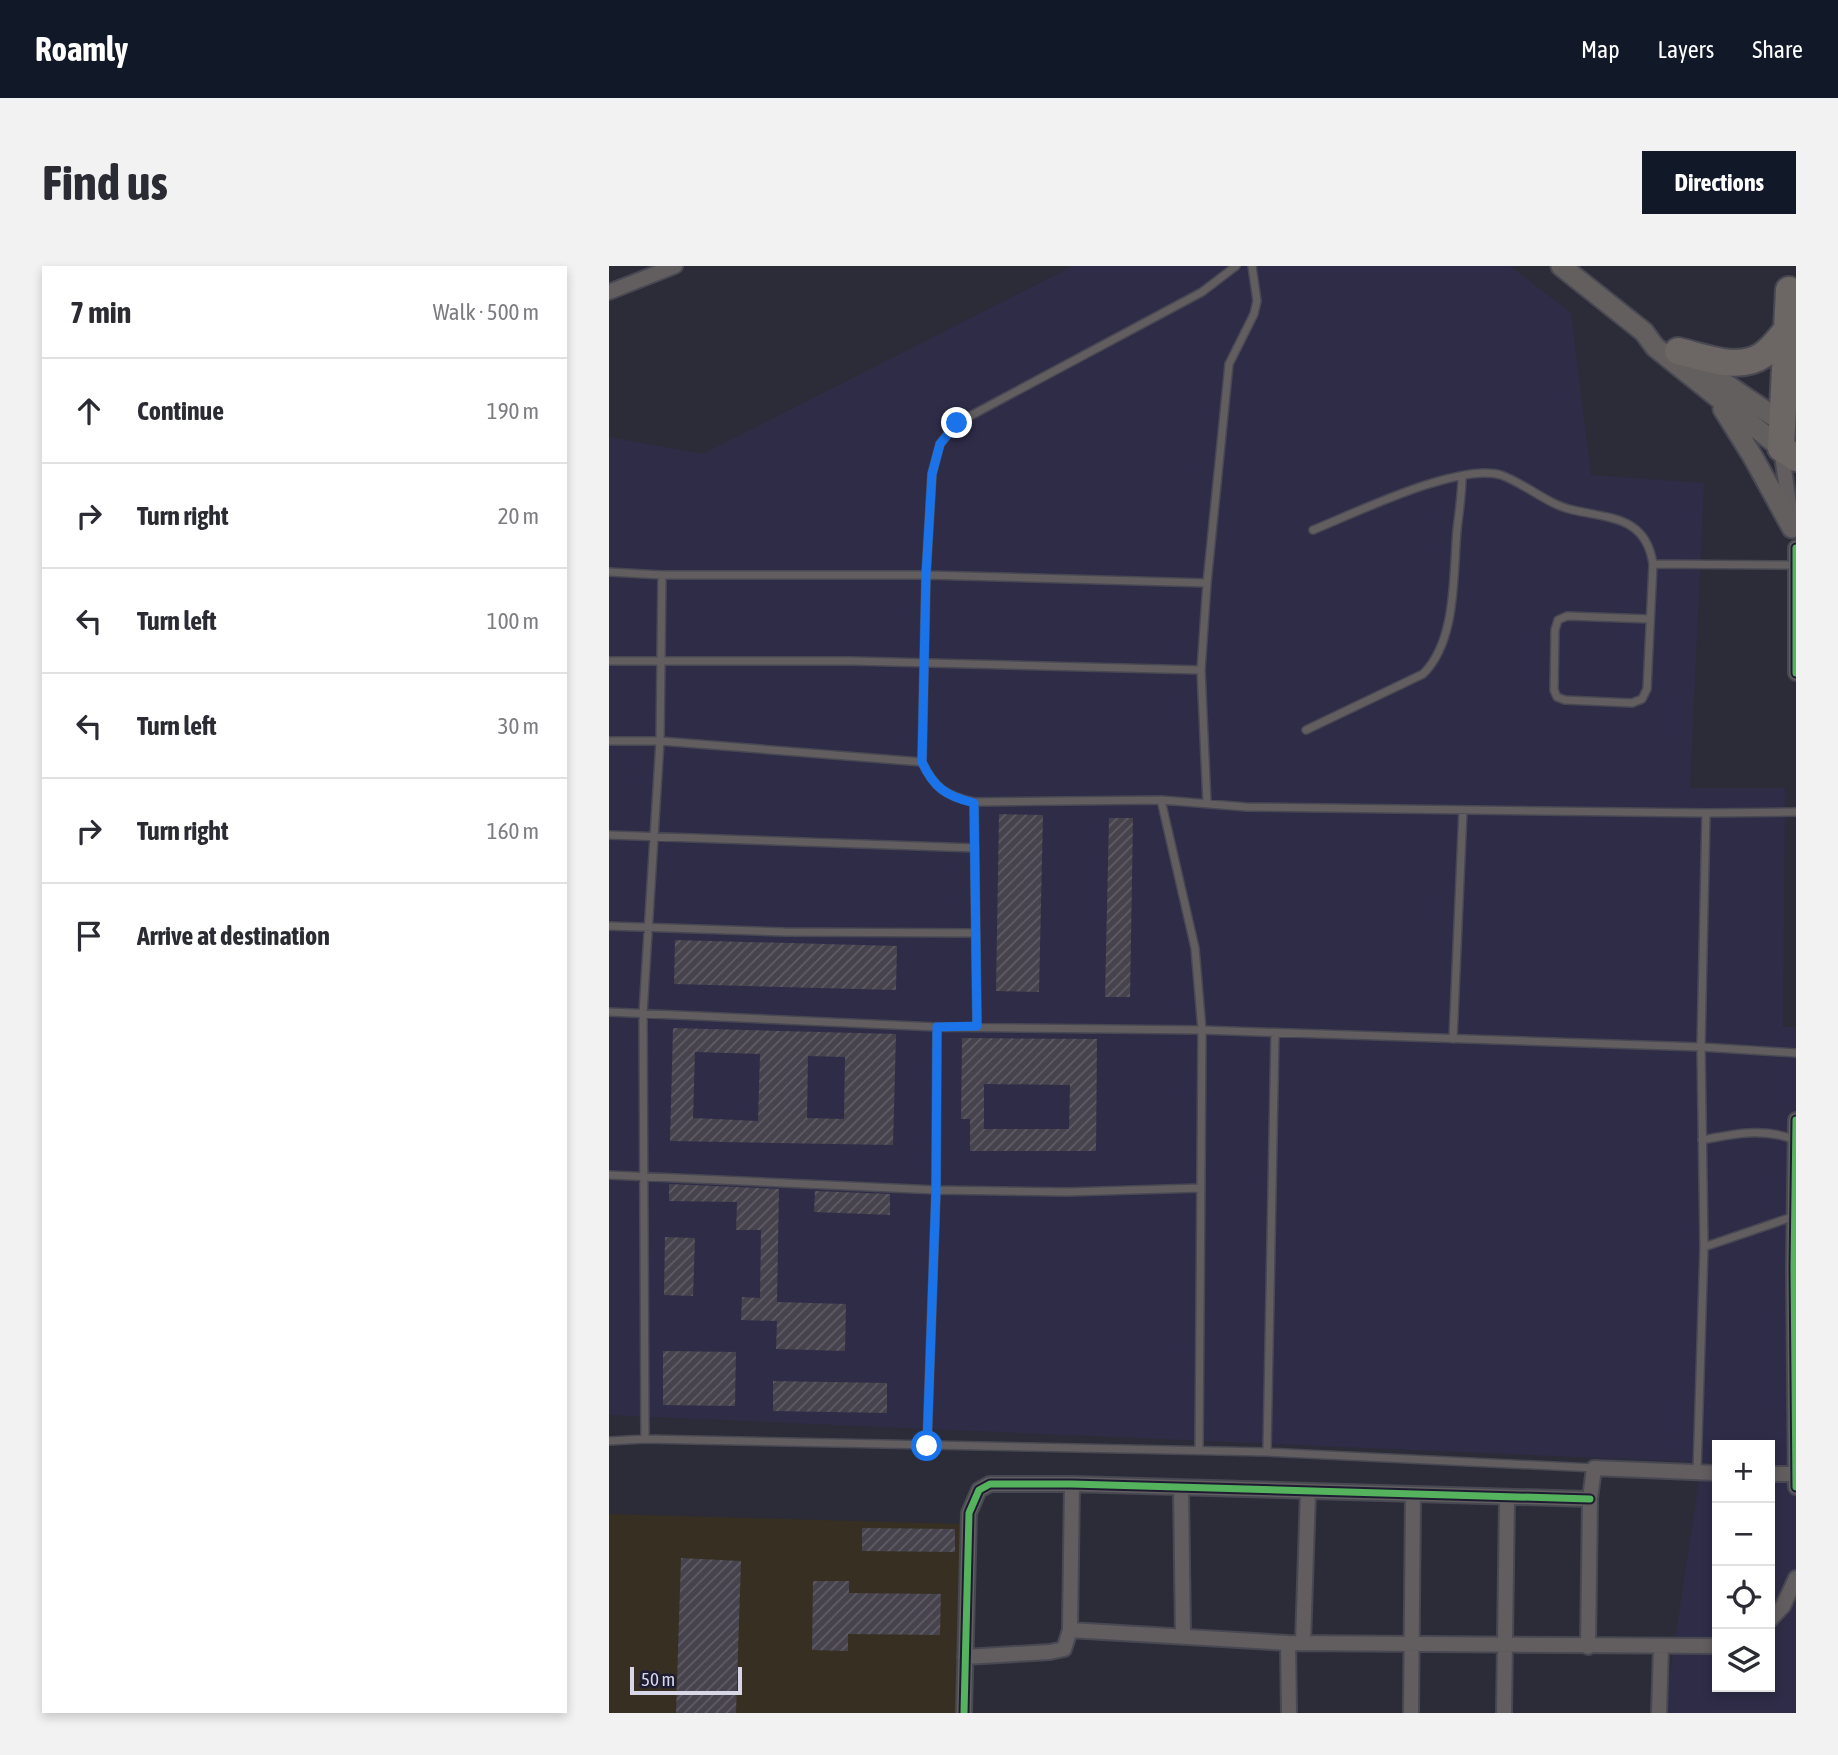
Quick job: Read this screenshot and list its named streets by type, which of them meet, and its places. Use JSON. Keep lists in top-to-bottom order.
{
  "scale_bar": "50 m",
  "page": {
    "header": "Roamly",
    "nav": ["Map", "Layers", "Share"],
    "buttons": "Directions",
    "title": "Find us",
    "heading": ["7 min", "Walk · 500 m"],
    "list": [
      ["Continue", "190 m"],
      ["Turn right", "20 m"],
      ["Turn left", "100 m"],
      ["Turn left", "30 m"],
      ["Turn right", "160 m"],
      "Arrive at destination"
    ],
    "map_buttons": ["+", "−"],
    "scale": "50 m"
  }
}
